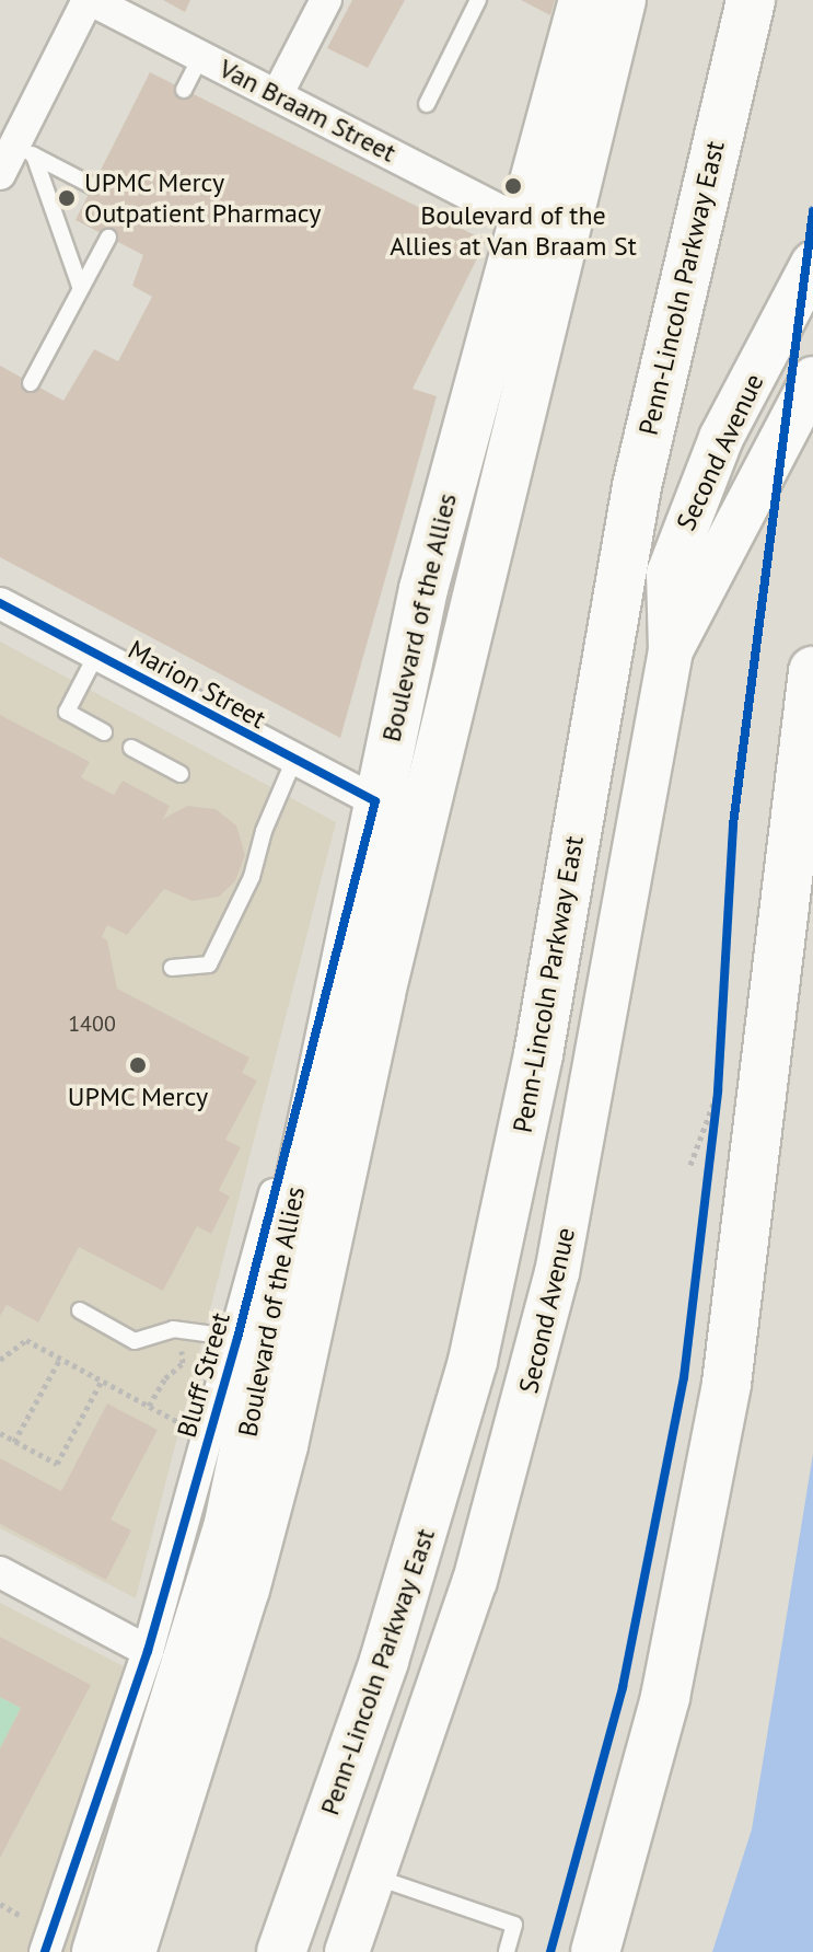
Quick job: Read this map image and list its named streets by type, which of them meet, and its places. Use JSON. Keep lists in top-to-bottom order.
{
  "streets": {
    "highway": ["Penn-Lincoln Parkway East", "Boulevard of the Allies"],
    "main road": ["Second Avenue"],
    "street": ["Van Braam Street", "Marion Street", "Bluff Street"]
  },
  "crossings": [
    ["Van Braam Street", "Boulevard of the Allies"],
    ["Boulevard of the Allies", "Marion Street"],
    ["Boulevard of the Allies", "Bluff Street"],
    ["Marion Street", "Bluff Street"]
  ],
  "places": ["Boulevard of the Allies at Van Braam St", "UPMC Mercy Outpatient Pharmacy", "UPMC Mercy"],
  "house_numbers": ["1400"]
}
